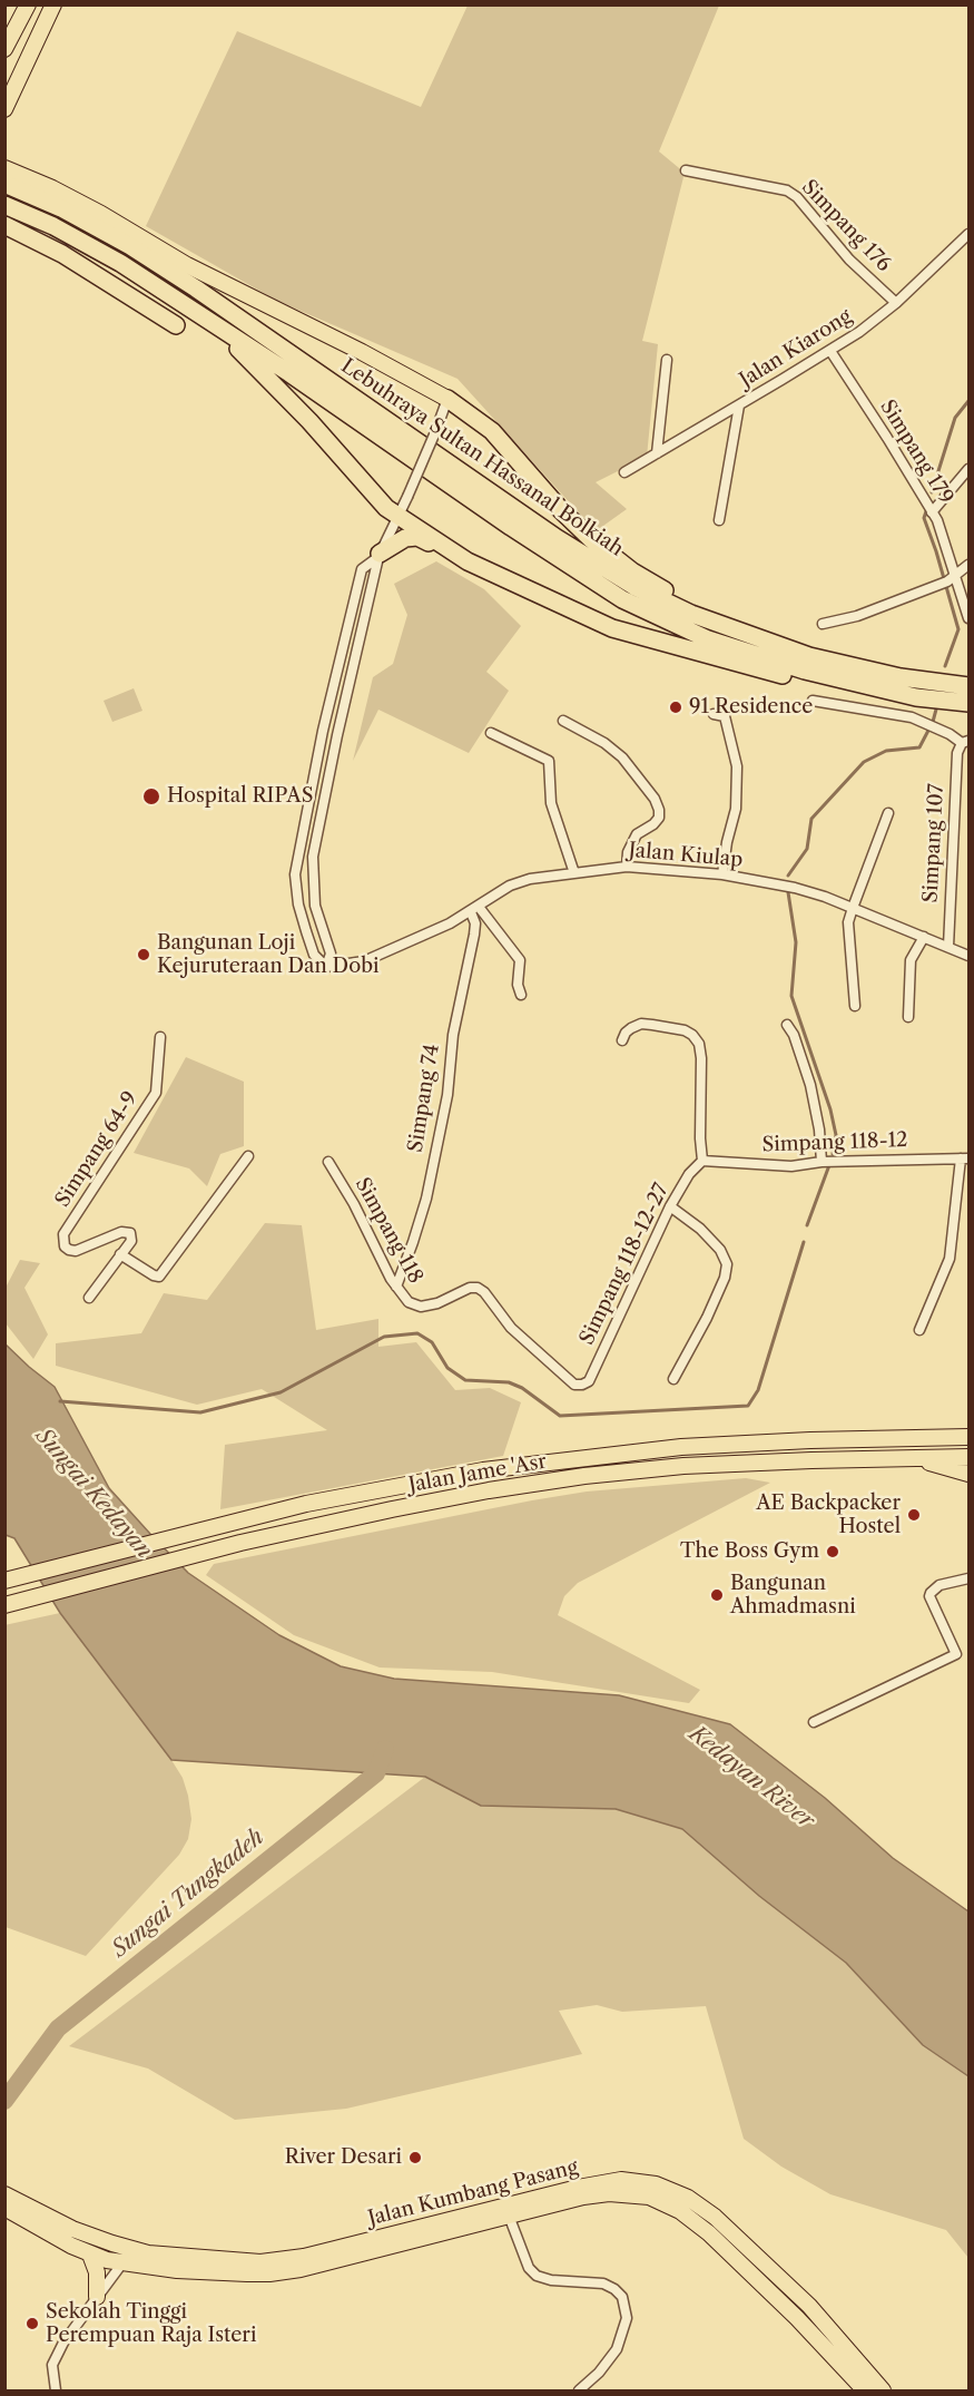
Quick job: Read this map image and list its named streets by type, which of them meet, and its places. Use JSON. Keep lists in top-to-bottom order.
{
  "streets": {
    "highway": ["Lebuhraya Sultan Hassanal Bolkiah"],
    "main road": ["Jalan Jame 'Asr", "Jalan Kumbang Pasang"],
    "street": [
      "Simpang 176",
      "Jalan Kiarong",
      "Simpang 179",
      "Simpang 107",
      "Jalan Kiulap",
      "Simpang 74",
      "Simpang 118-12",
      "Simpang 64-9",
      "Simpang 118",
      "Simpang 118-12-27"
    ]
  },
  "crossings": [
    ["Simpang 176", "Jalan Kiarong"],
    ["Jalan Kiarong", "Simpang 179"],
    ["Simpang 107", "Jalan Kiulap"],
    ["Jalan Kiulap", "Simpang 74"],
    ["Simpang 74", "Simpang 118"],
    ["Simpang 118-12", "Simpang 118-12-27"],
    ["Simpang 118", "Simpang 118-12-27"]
  ],
  "water": ["Sungai Kedayan", "Kedayan River", "Sungai Tungkadeh"],
  "places": [
    "91 Residence",
    "Hospital RIPAS",
    "Bangunan Loji Kejuruteraan Dan Dobi",
    "AE Backpacker Hostel",
    "The Boss Gym",
    "Bangunan Ahmadmasni",
    "River Desari",
    "Sekolah Tinggi Perempuan Raja Isteri"
  ]
}
